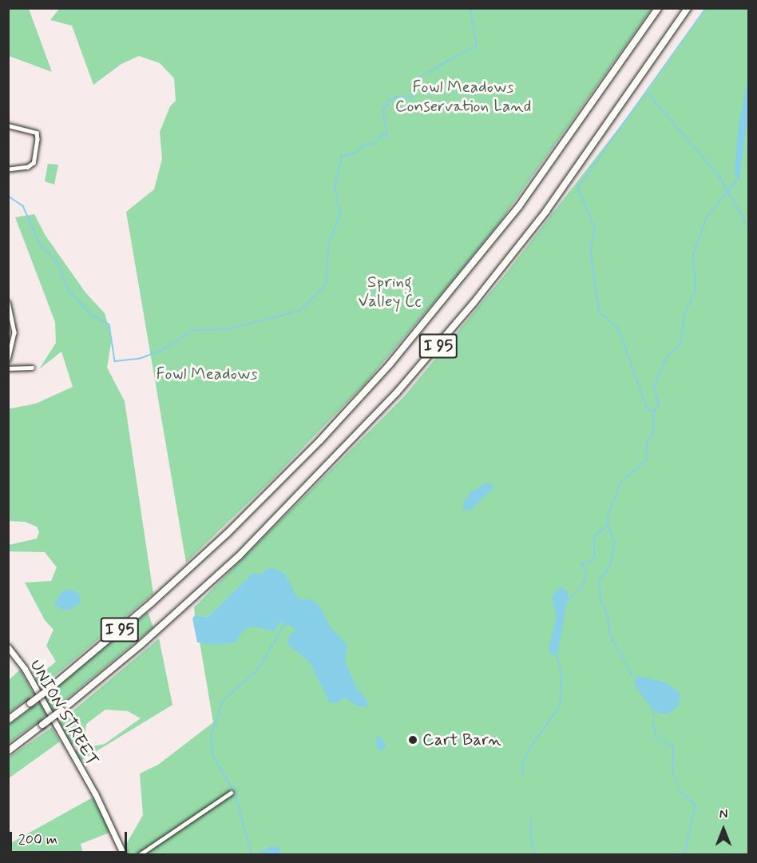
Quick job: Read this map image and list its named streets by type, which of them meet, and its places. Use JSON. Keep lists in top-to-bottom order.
{
  "streets": {
    "highway": ["I 95"],
    "main road": ["UNION STREET"]
  },
  "parks": ["Fowl Meadows Conservation Land", "Spring Valley Cc", "Fowl Meadows"],
  "places": ["Cart Barn"],
  "scale_bar": "200 m",
  "north": "top"
}
